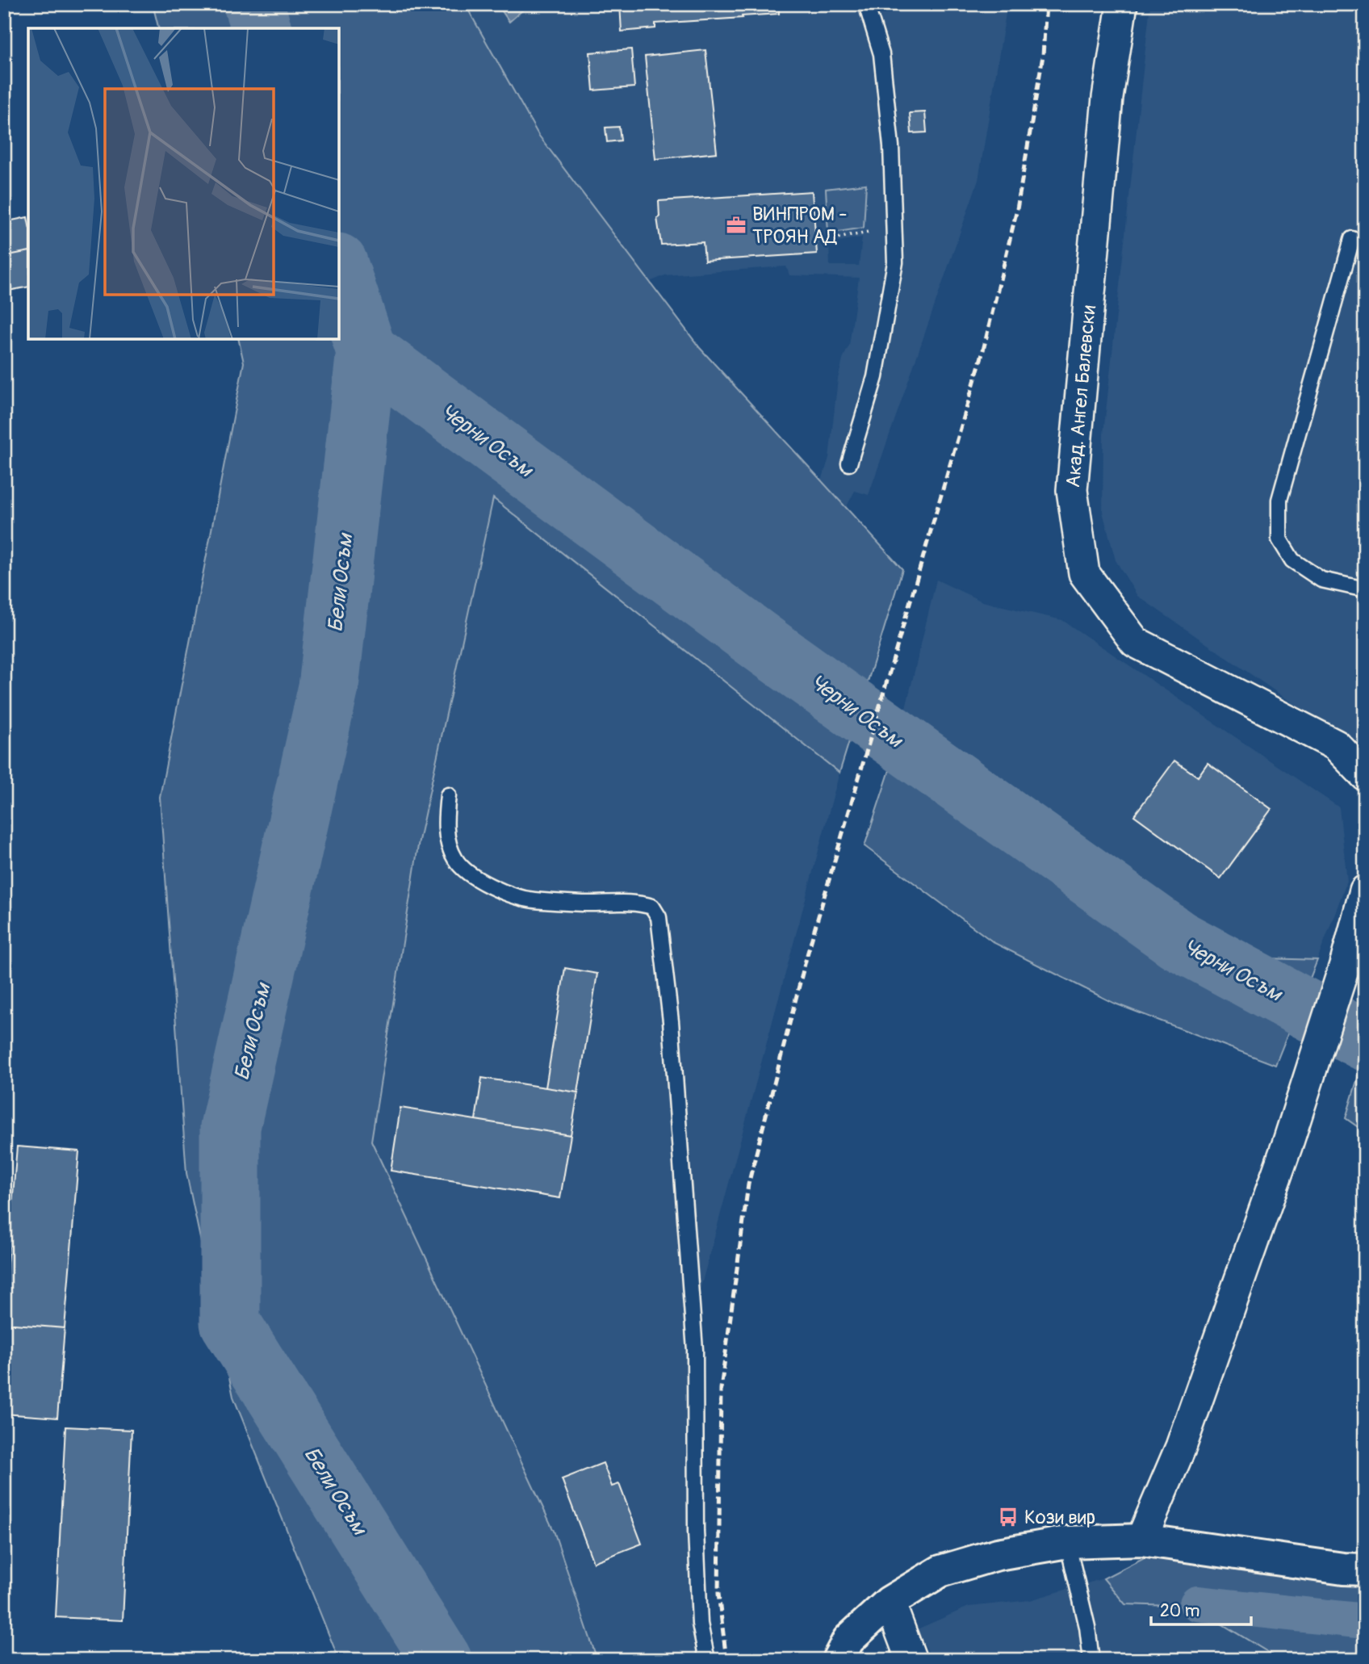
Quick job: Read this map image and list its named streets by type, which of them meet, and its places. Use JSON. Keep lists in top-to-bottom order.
{
  "streets": {
    "street": ["Акад. Ангел Балевски"]
  },
  "water": ["Черни Осъм", "Бели Осъм"],
  "places": {
    "office": ["ВИНПРОМ - ТРОЯН АД"],
    "bus stop": ["Кози вир"]
  },
  "scale_bar": "20 m"
}
